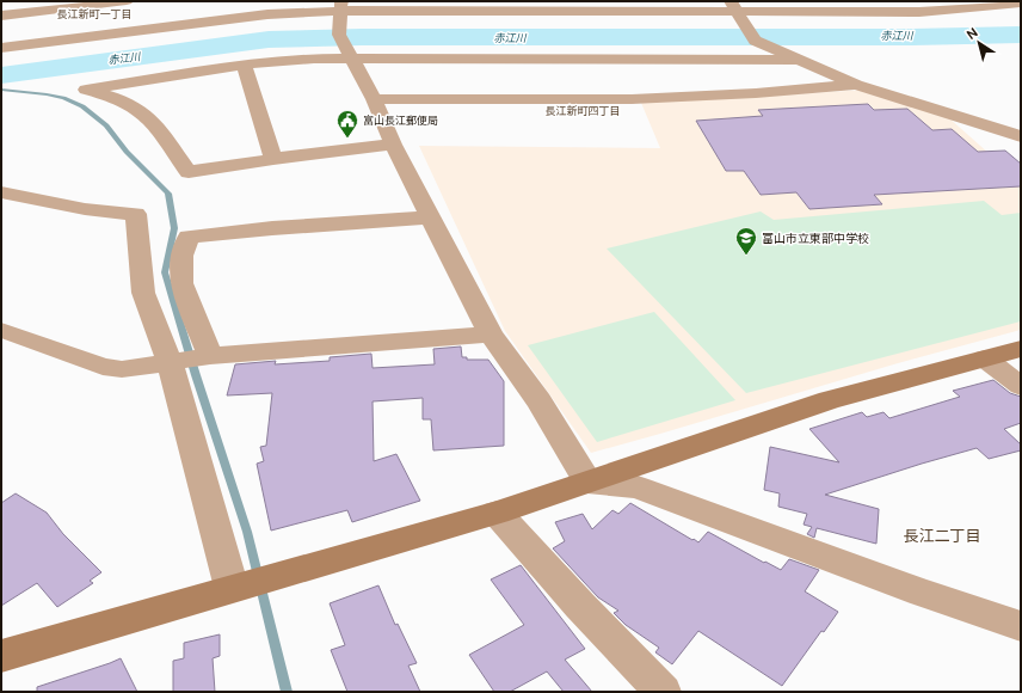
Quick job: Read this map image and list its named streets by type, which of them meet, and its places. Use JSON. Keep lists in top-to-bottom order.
{
  "districts": ["長江新町一丁目", "長江新町四丁目", "長江二丁目"],
  "water": ["赤江川"],
  "places": {
    "public building": ["富山長江郵便局"],
    "school or university": ["富山市立東部中学校"]
  },
  "north": "top left"
}
